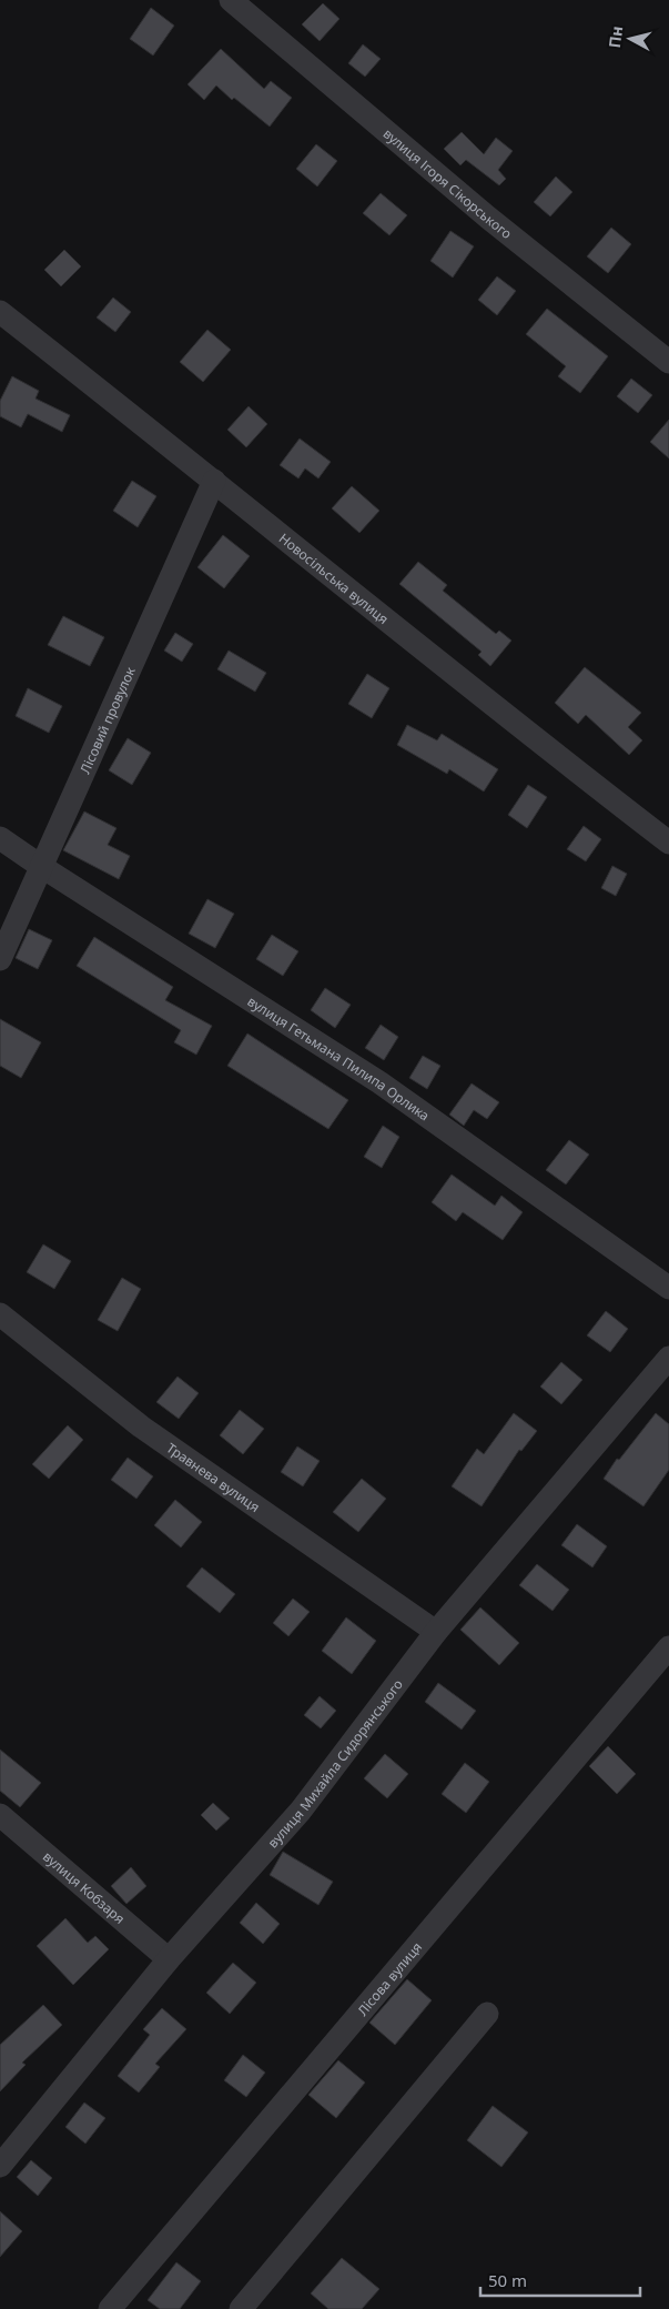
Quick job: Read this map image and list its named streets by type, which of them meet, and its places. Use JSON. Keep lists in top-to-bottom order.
{
  "streets": {
    "street": [
      "вулиця Ігоря Сікорського",
      "Новосільська вулиця",
      "Лісовий провулок",
      "вулиця Гетьмана Пилипа Орлика",
      "Травнева вулиця",
      "вулиця Михайла Сидорянського",
      "вулиця Кобзаря",
      "Лісова вулиця"
    ]
  },
  "crossings": [
    ["Новосільська вулиця", "Лісовий провулок"],
    ["Лісовий провулок", "вулиця Гетьмана Пилипа Орлика"],
    ["Травнева вулиця", "вулиця Михайла Сидорянського"],
    ["вулиця Михайла Сидорянського", "вулиця Кобзаря"]
  ],
  "scale_bar": "50 m",
  "north": "left"
}
